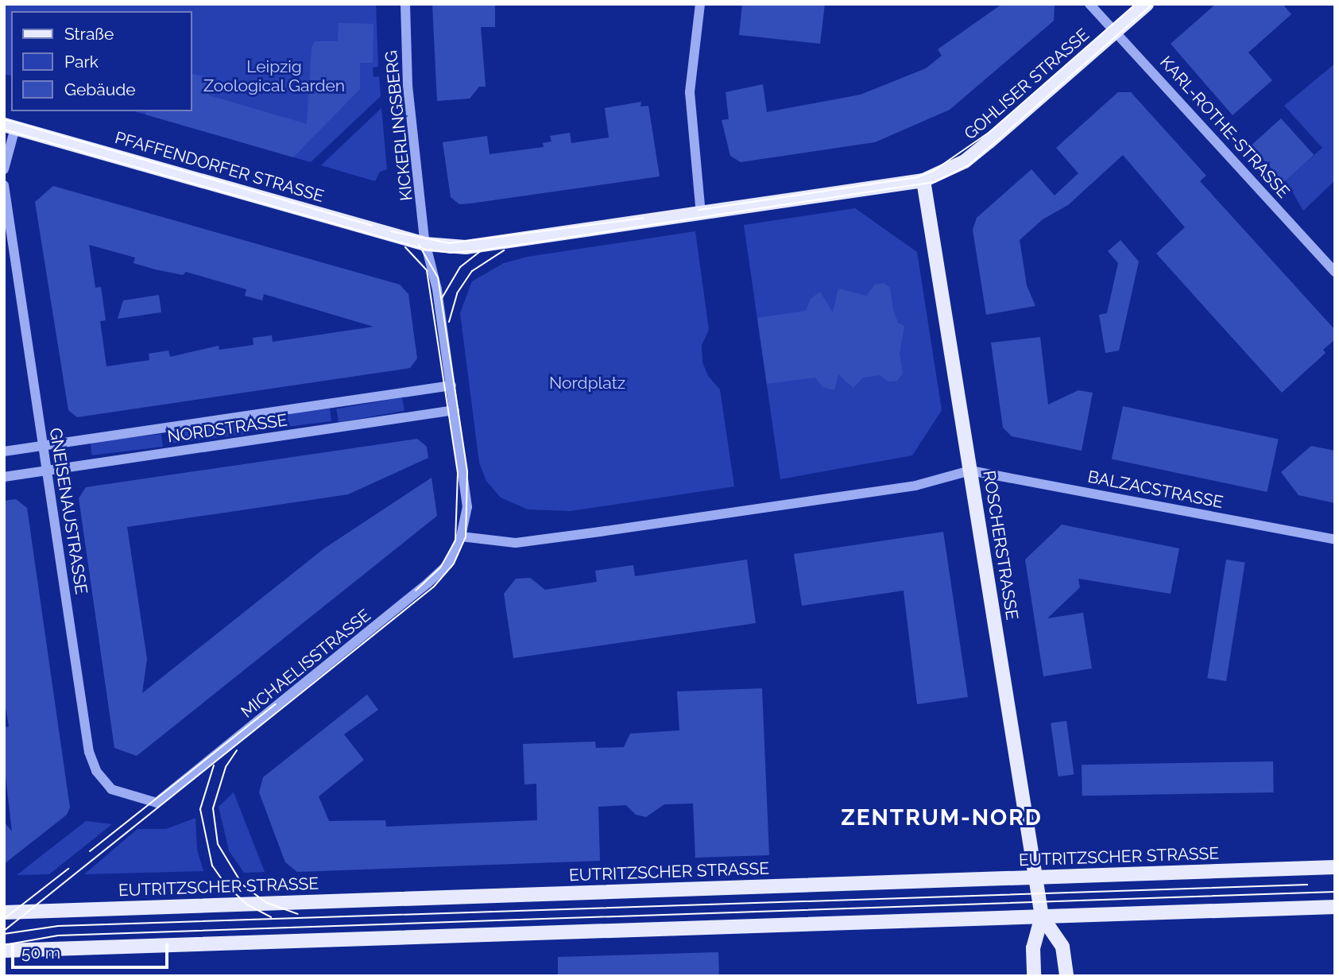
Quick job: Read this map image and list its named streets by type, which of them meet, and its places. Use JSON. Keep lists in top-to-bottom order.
{
  "streets": {
    "main road": [
      "GOHLISER STRASSE",
      "PFAFFENDORFER STRASSE",
      "ROSCHERSTRASSE",
      "EUTRITZSCHER STRASSE"
    ],
    "street": [
      "KICKERLINGSBERG",
      "KARL-ROTHE-STRASSE",
      "NORDSTRASSE",
      "BALZACSTRASSE",
      "GNEISENAUSTRASSE",
      "MICHAELISSTRASSE"
    ]
  },
  "crossings": [
    ["GOHLISER STRASSE", "KARL-ROTHE-STRASSE"],
    ["GOHLISER STRASSE", "ROSCHERSTRASSE"],
    ["KICKERLINGSBERG", "PFAFFENDORFER STRASSE"],
    ["NORDSTRASSE", "GNEISENAUSTRASSE"],
    ["BALZACSTRASSE", "ROSCHERSTRASSE"],
    ["GNEISENAUSTRASSE", "MICHAELISSTRASSE"],
    ["ROSCHERSTRASSE", "EUTRITZSCHER STRASSE"]
  ],
  "districts": ["ZENTRUM-NORD"],
  "parks": ["Leipzig Zoological Garden", "Nordplatz"],
  "legend": ["Straße", "Park", "Gebäude"],
  "scale_bar": "50 m"
}
